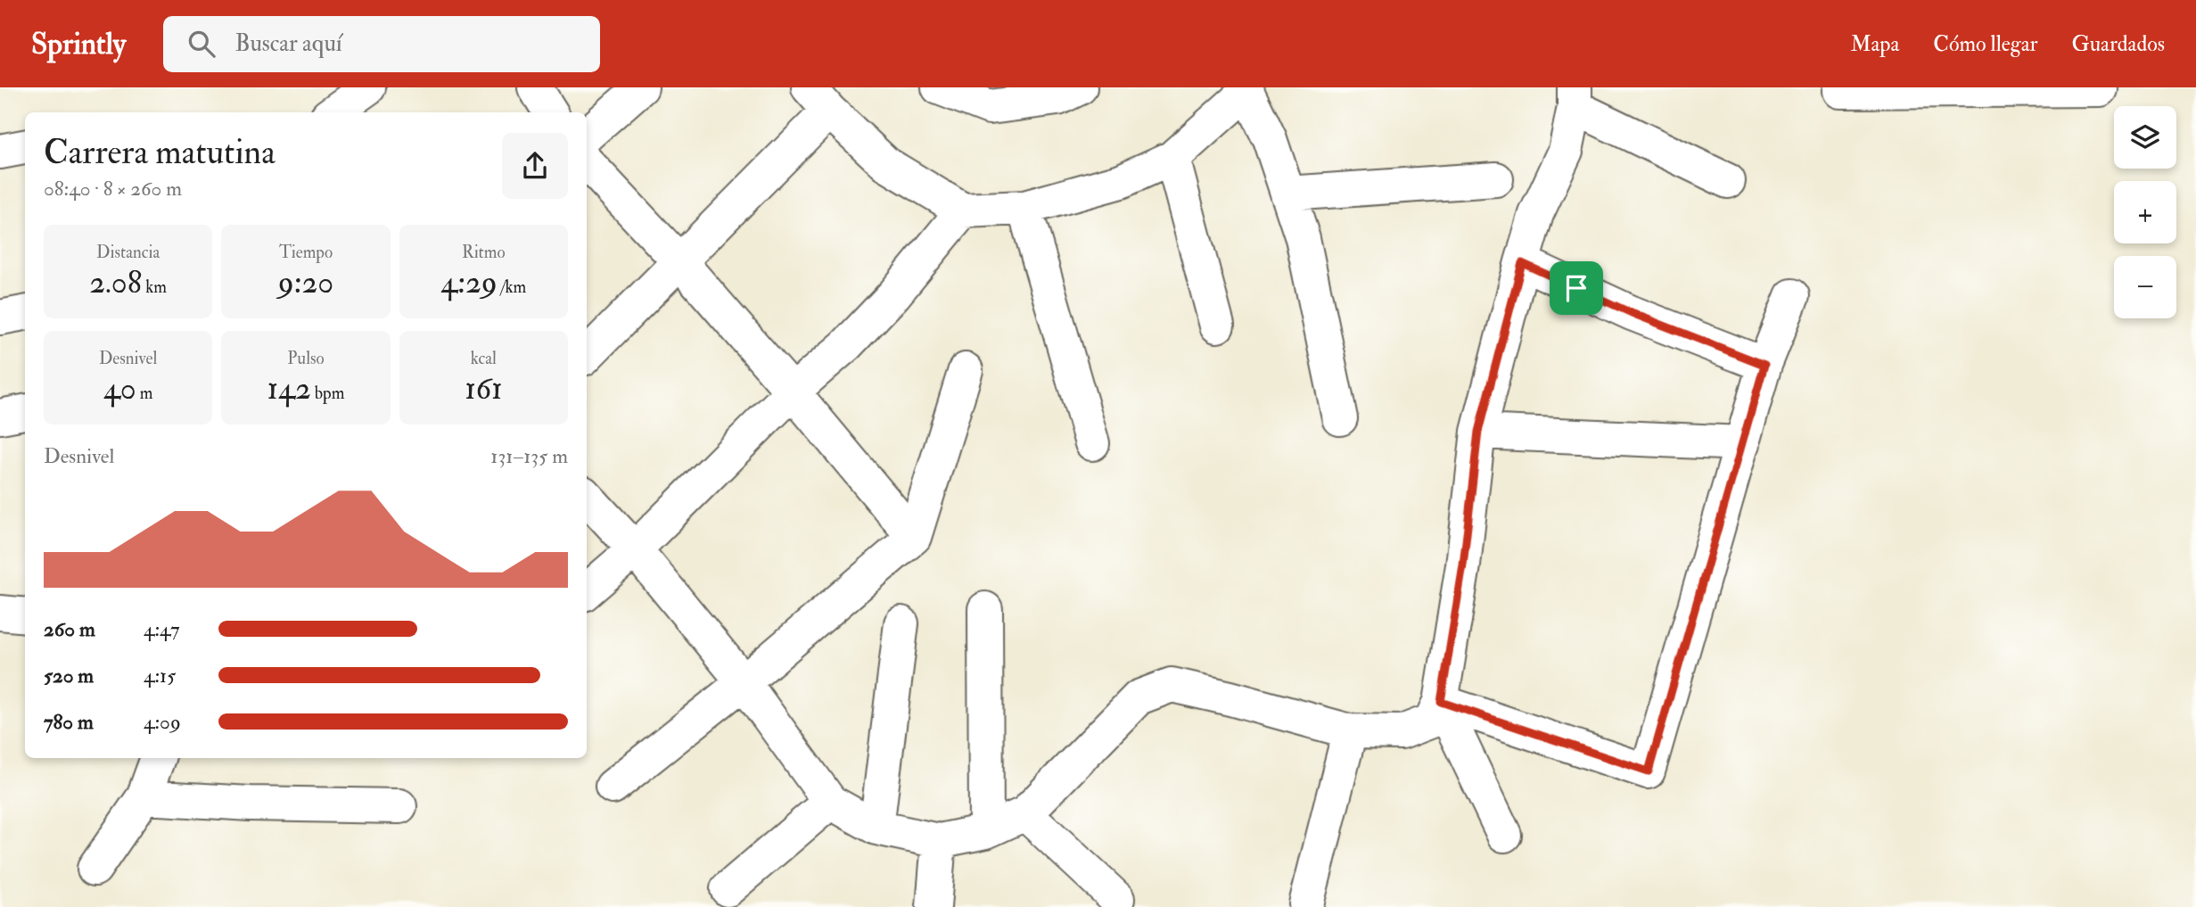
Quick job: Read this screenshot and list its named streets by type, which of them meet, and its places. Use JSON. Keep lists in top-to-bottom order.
{
  "page": {
    "header": "Sprintly",
    "search": "Buscar aquí",
    "nav": ["Mapa", "Cómo llegar", "Guardados"],
    "map_buttons": ["+", "−"],
    "heading": ["Carrera matutina", "08:40 · 8 × 260 m"],
    "stats": [
      ["Distancia", "2.08 km"],
      ["Tiempo", "9:20"],
      ["Ritmo", "4:29 /km"],
      ["Desnivel", "40 m"],
      ["Pulso", "142 bpm"],
      ["kcal", "161"]
    ],
    "chart": ["Desnivel", "131–135 m"],
    "list": [
      {
        "name": "260 m",
        "note": "4:47"
      },
      {
        "name": "520 m",
        "note": "4:15"
      },
      {
        "name": "780 m",
        "note": "4:09"
      }
    ]
  }
}
